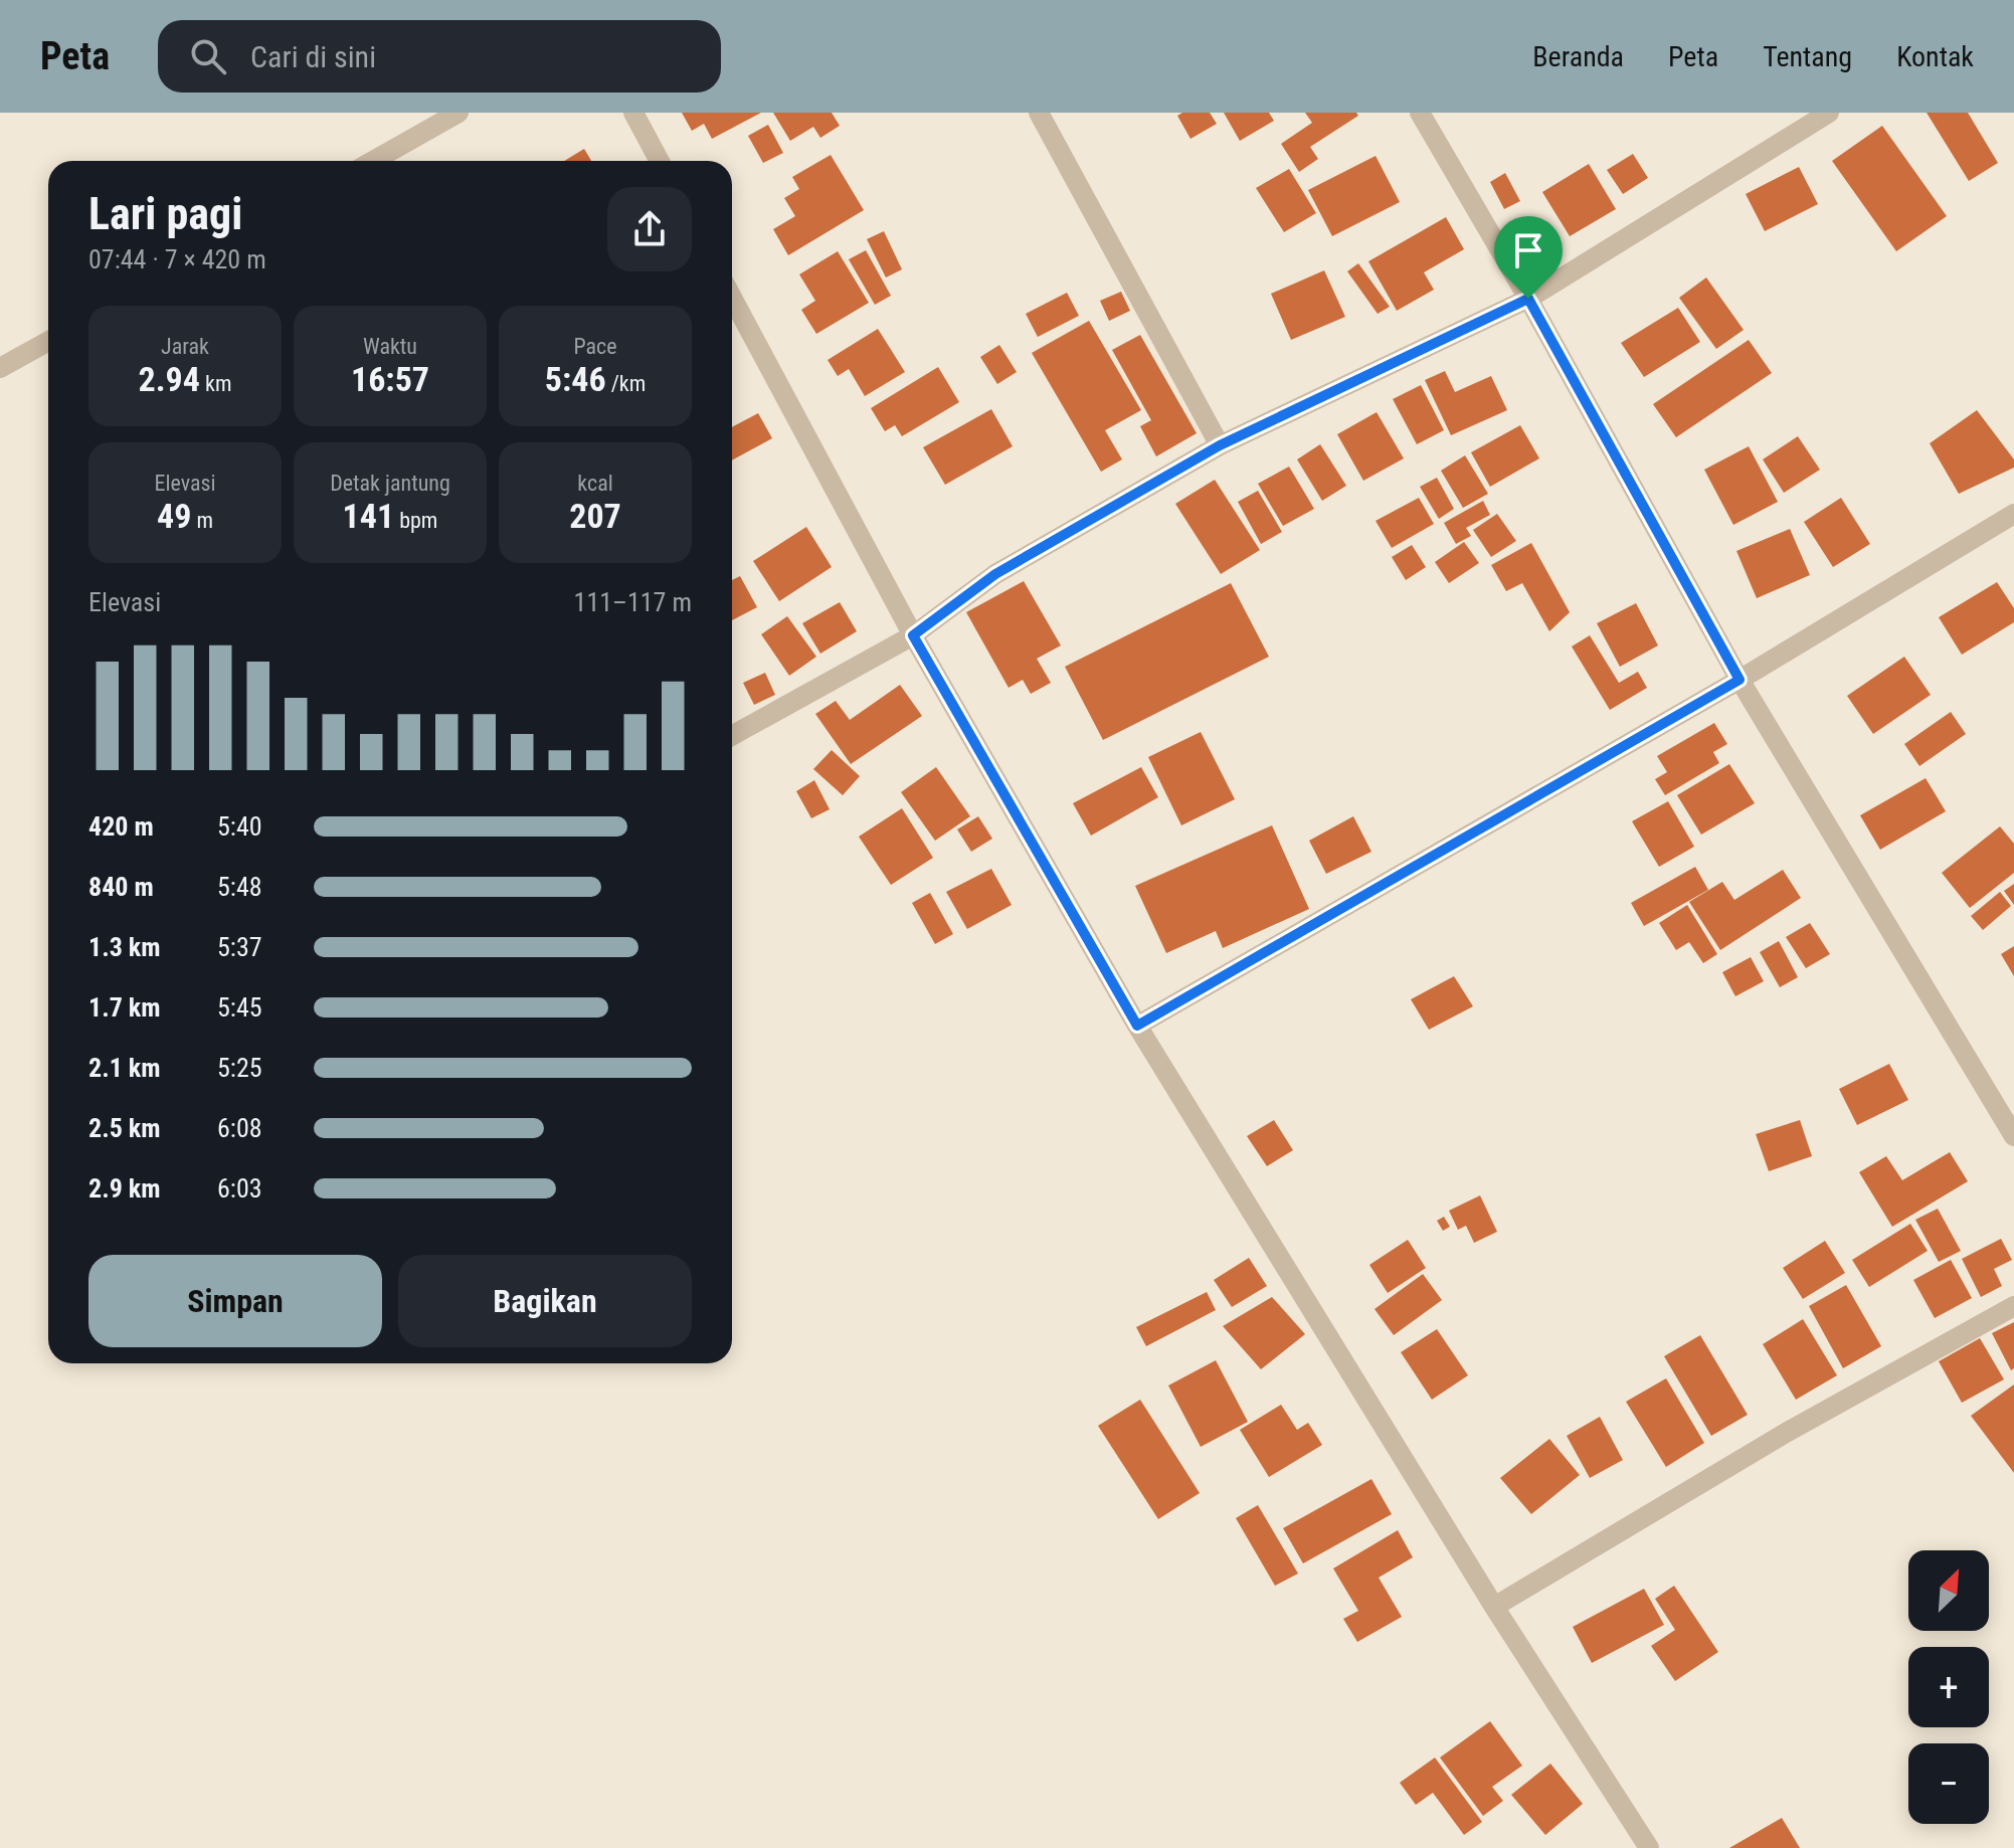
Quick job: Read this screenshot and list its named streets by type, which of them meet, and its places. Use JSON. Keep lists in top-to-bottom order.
{
  "north": "top right",
  "page": {
    "header": "Peta",
    "search": "Cari di sini",
    "nav": [
      "Beranda",
      "Peta",
      "Tentang",
      "Kontak"
    ],
    "heading": ["Lari pagi", "07:44 · 7 × 420 m"],
    "stats": [
      ["Jarak", "2.94 km"],
      ["Waktu", "16:57"],
      ["Pace", "5:46 /km"],
      ["Elevasi", "49 m"],
      ["Detak jantung", "141 bpm"],
      ["kcal", "207"]
    ],
    "chart": ["Elevasi", "111–117 m"],
    "list": [
      {
        "name": "420 m",
        "note": "5:40"
      },
      {
        "name": "840 m",
        "note": "5:48"
      },
      {
        "name": "1.3 km",
        "note": "5:37"
      },
      {
        "name": "1.7 km",
        "note": "5:45"
      },
      {
        "name": "2.1 km",
        "note": "5:25"
      },
      {
        "name": "2.5 km",
        "note": "6:08"
      },
      {
        "name": "2.9 km",
        "note": "6:03"
      }
    ],
    "buttons": ["Simpan", "Bagikan"],
    "map_buttons": ["+", "−"]
  }
}
